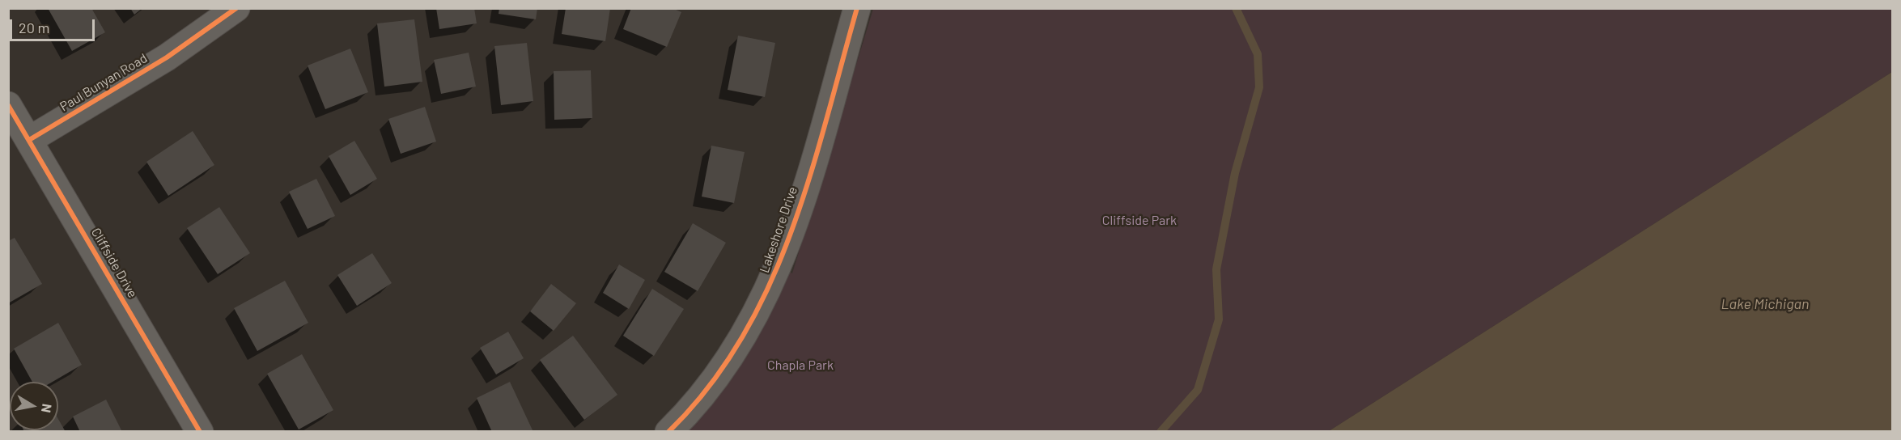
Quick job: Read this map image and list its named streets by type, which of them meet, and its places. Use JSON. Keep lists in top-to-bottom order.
{
  "streets": {
    "street": ["Paul Bunyan Road", "Lakeshore Drive", "Cliffside Drive"]
  },
  "crossings": [
    ["Paul Bunyan Road", "Cliffside Drive"]
  ],
  "water": ["Lake Michigan"],
  "parks": ["Cliffside Park", "Chapla Park"],
  "scale_bar": "20 m",
  "north": "right"
}
